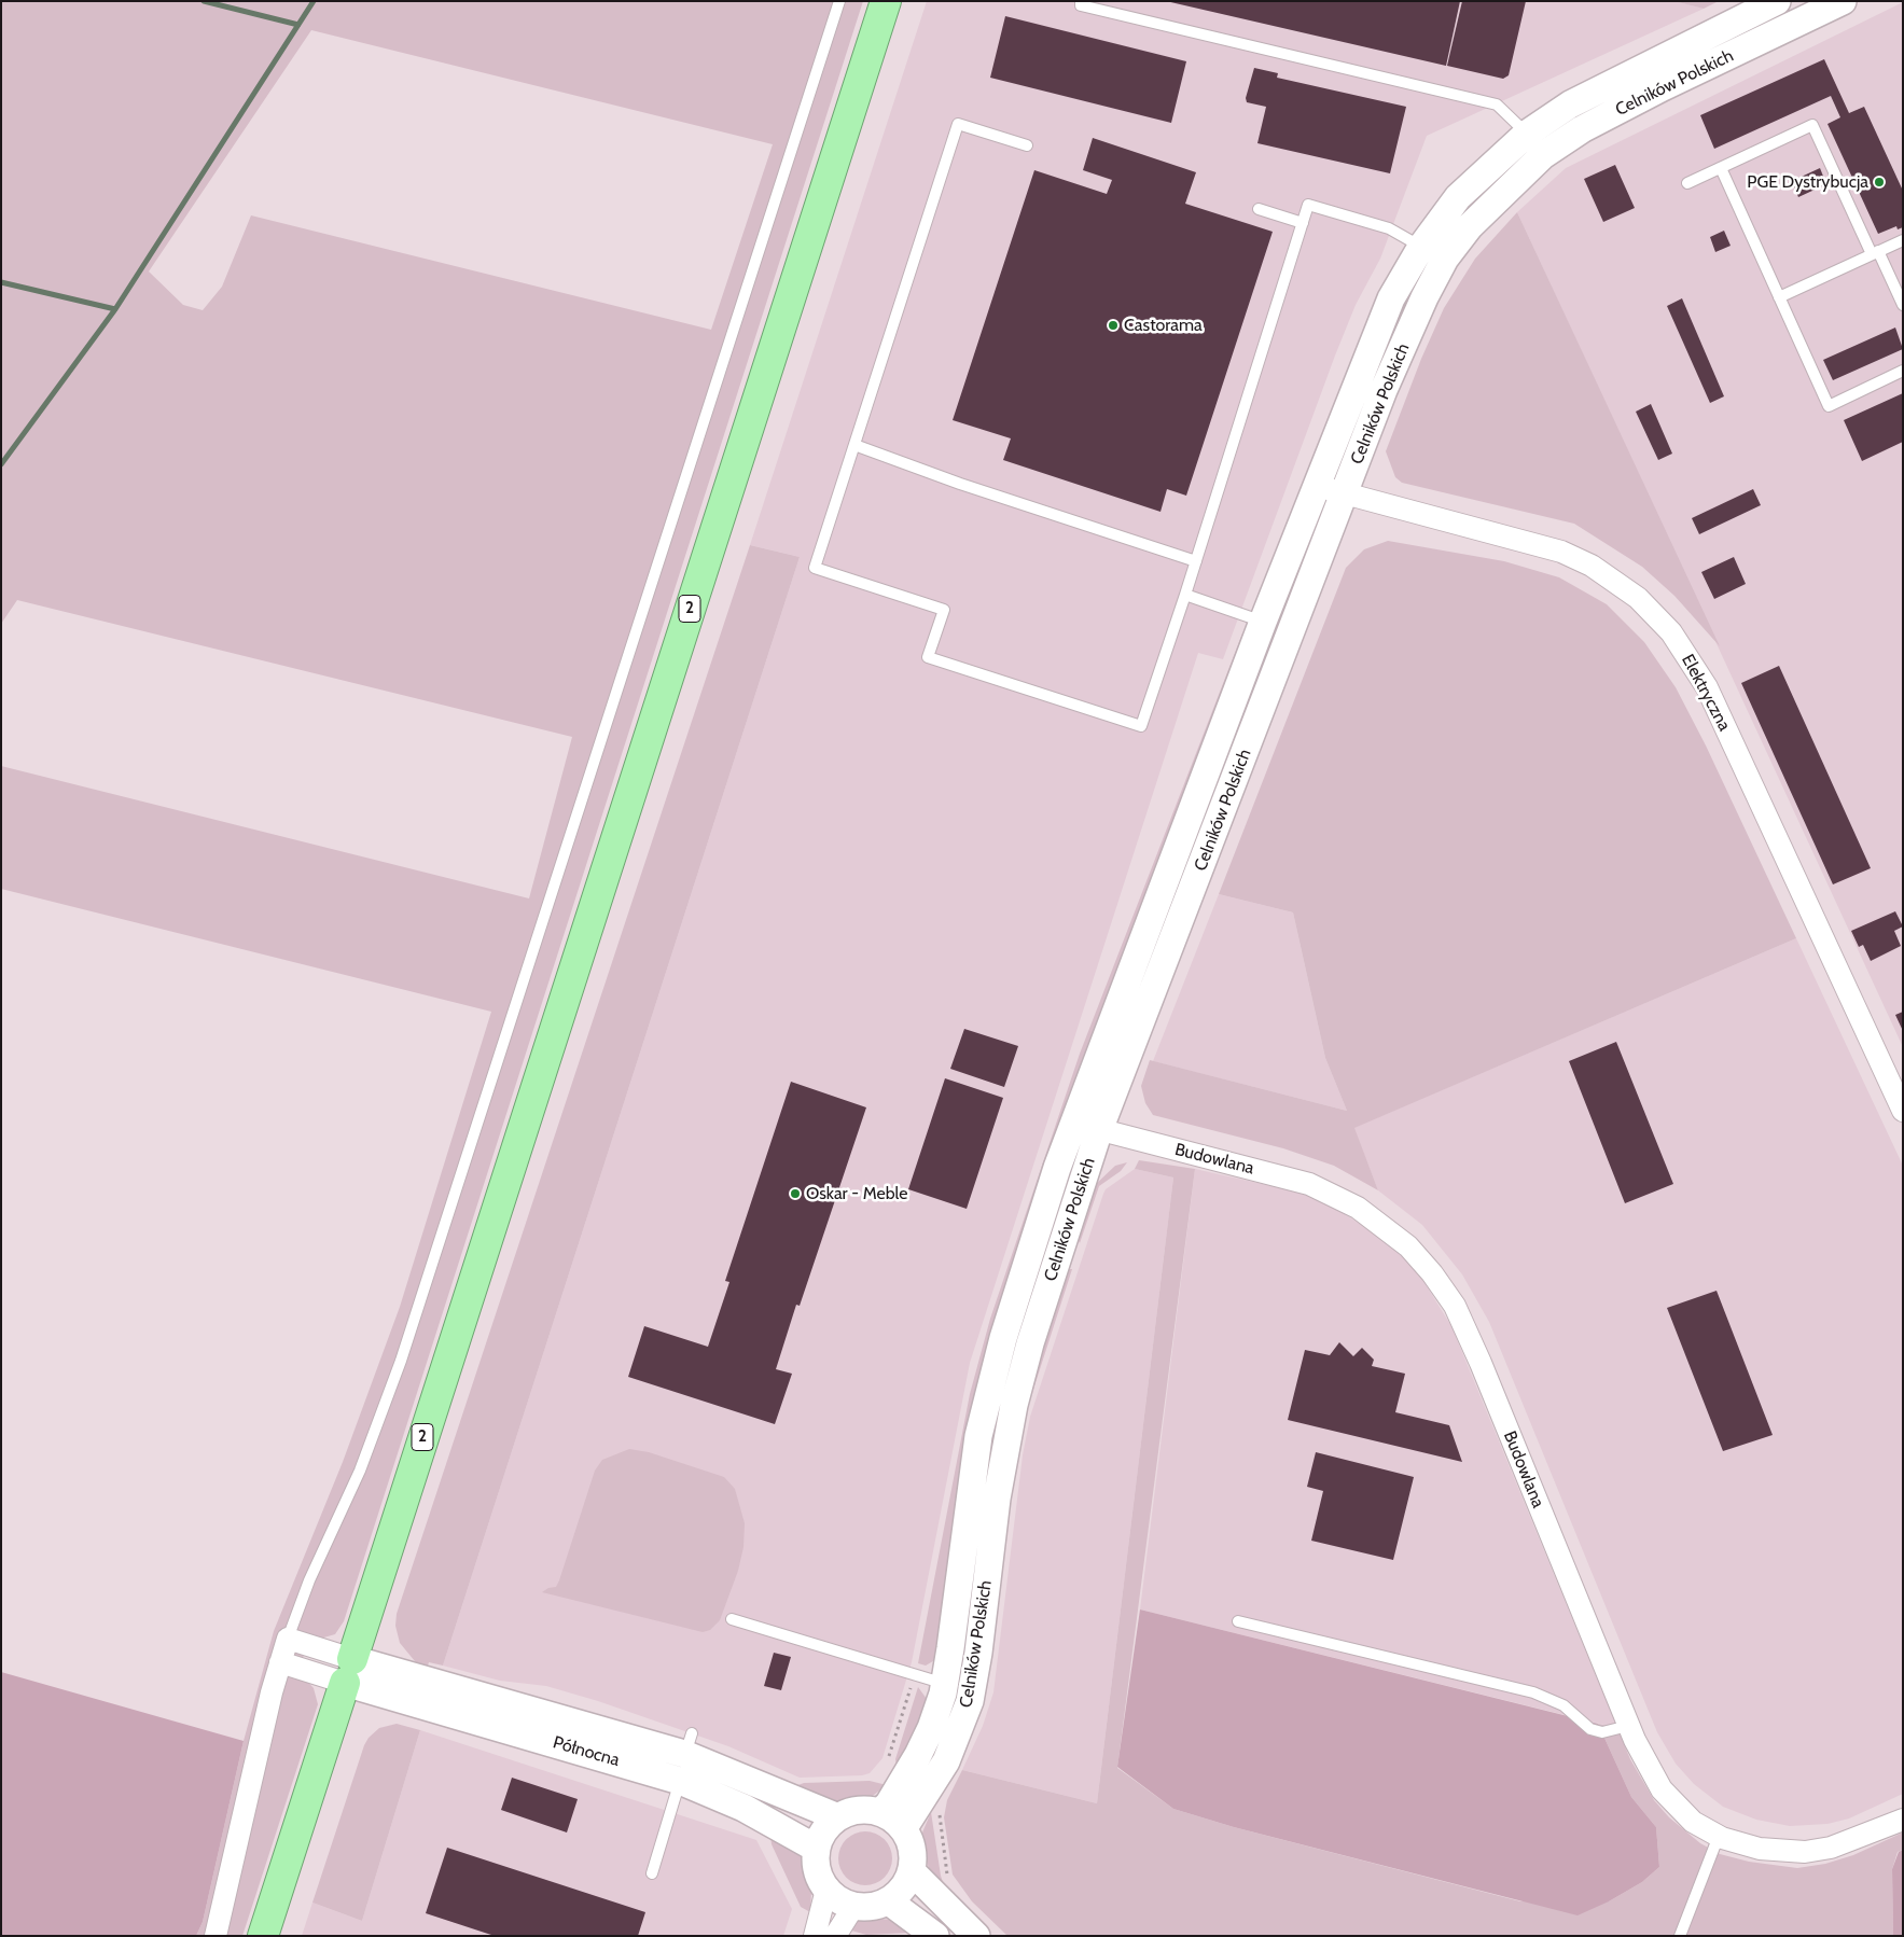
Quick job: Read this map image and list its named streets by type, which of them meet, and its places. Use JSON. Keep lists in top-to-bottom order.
{
  "streets": {
    "highway": ["2"],
    "street": [
      "Celników Polskich",
      "Elektryczna",
      "Budowlana",
      "Północna"
    ]
  },
  "crossings": [
    ["Celników Polskich", "Elektryczna"],
    ["Celników Polskich", "Budowlana"],
    ["Celników Polskich", "Północna"],
    ["2", "Północna"]
  ],
  "places": ["PGE Dystrybucja", "Castorama", "Oskar - Meble"]
}
